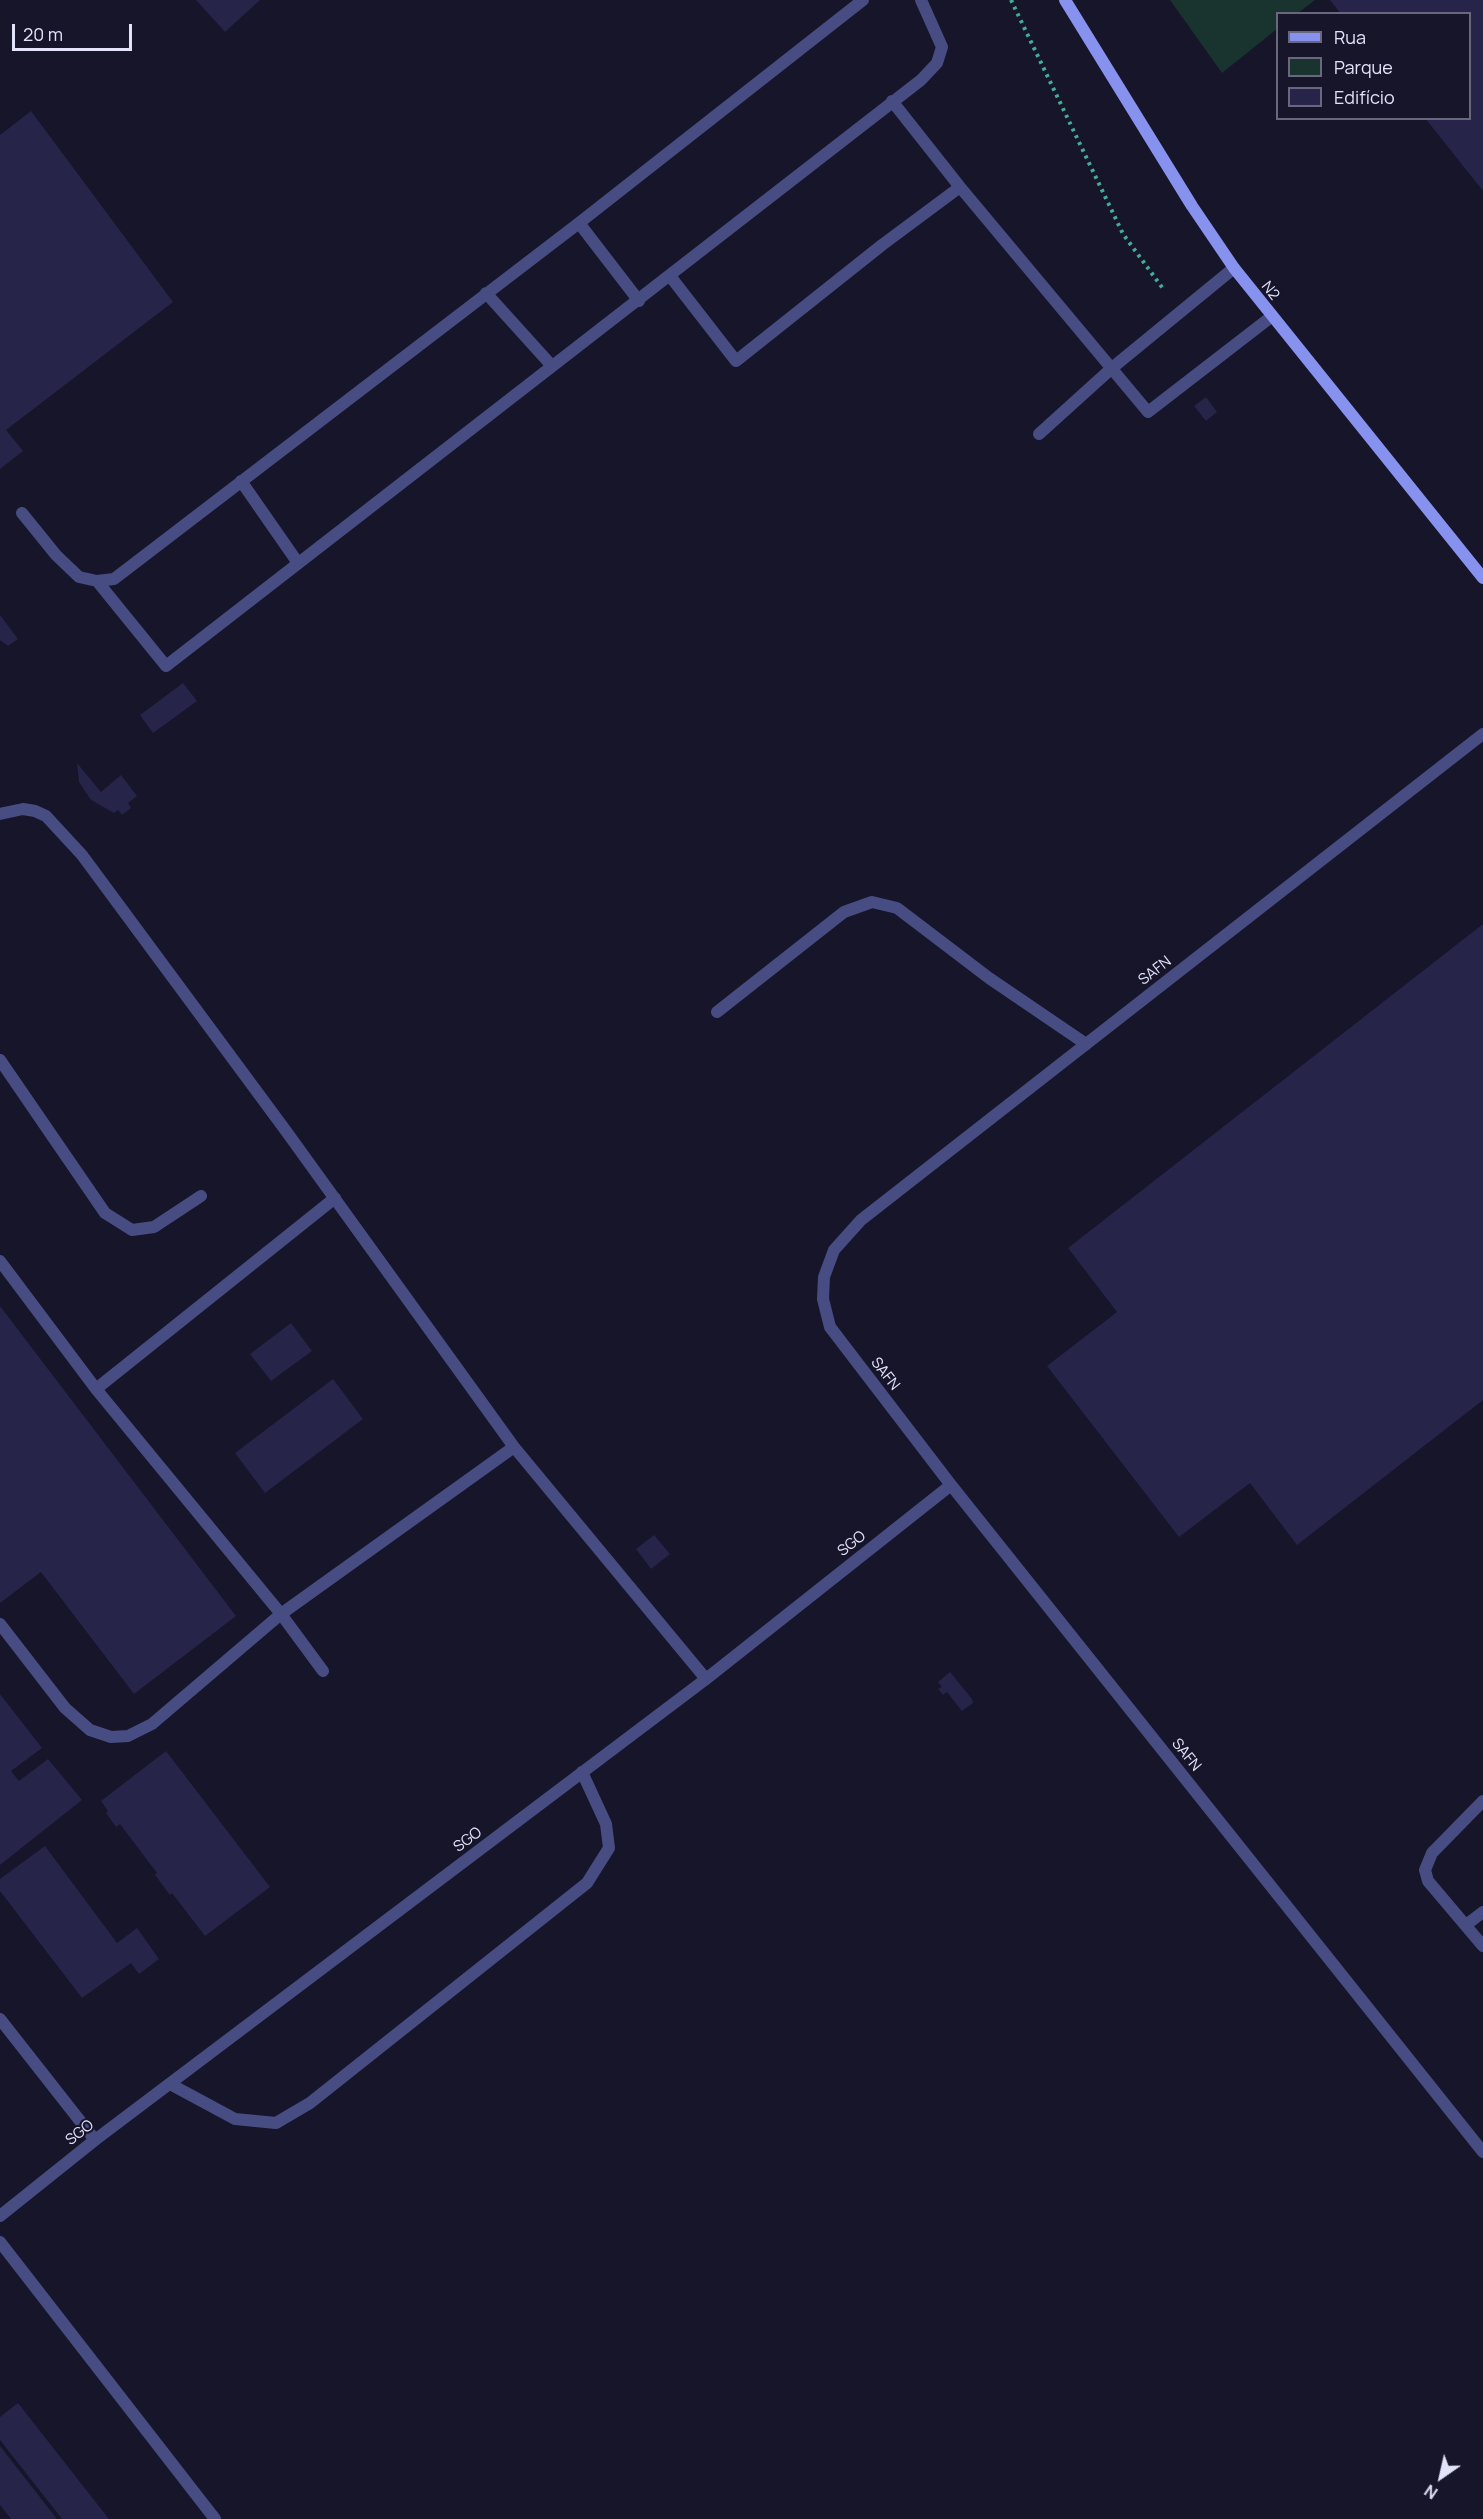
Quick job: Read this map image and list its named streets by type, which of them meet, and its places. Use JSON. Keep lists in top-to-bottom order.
{
  "streets": {
    "main road": ["N2"],
    "street": ["SAFN", "SGO"]
  },
  "crossings": [
    ["SAFN", "SGO"]
  ],
  "legend": ["Rua", "Parque", "Edifício"],
  "scale_bar": "20 m",
  "north": "bottom left"
}
